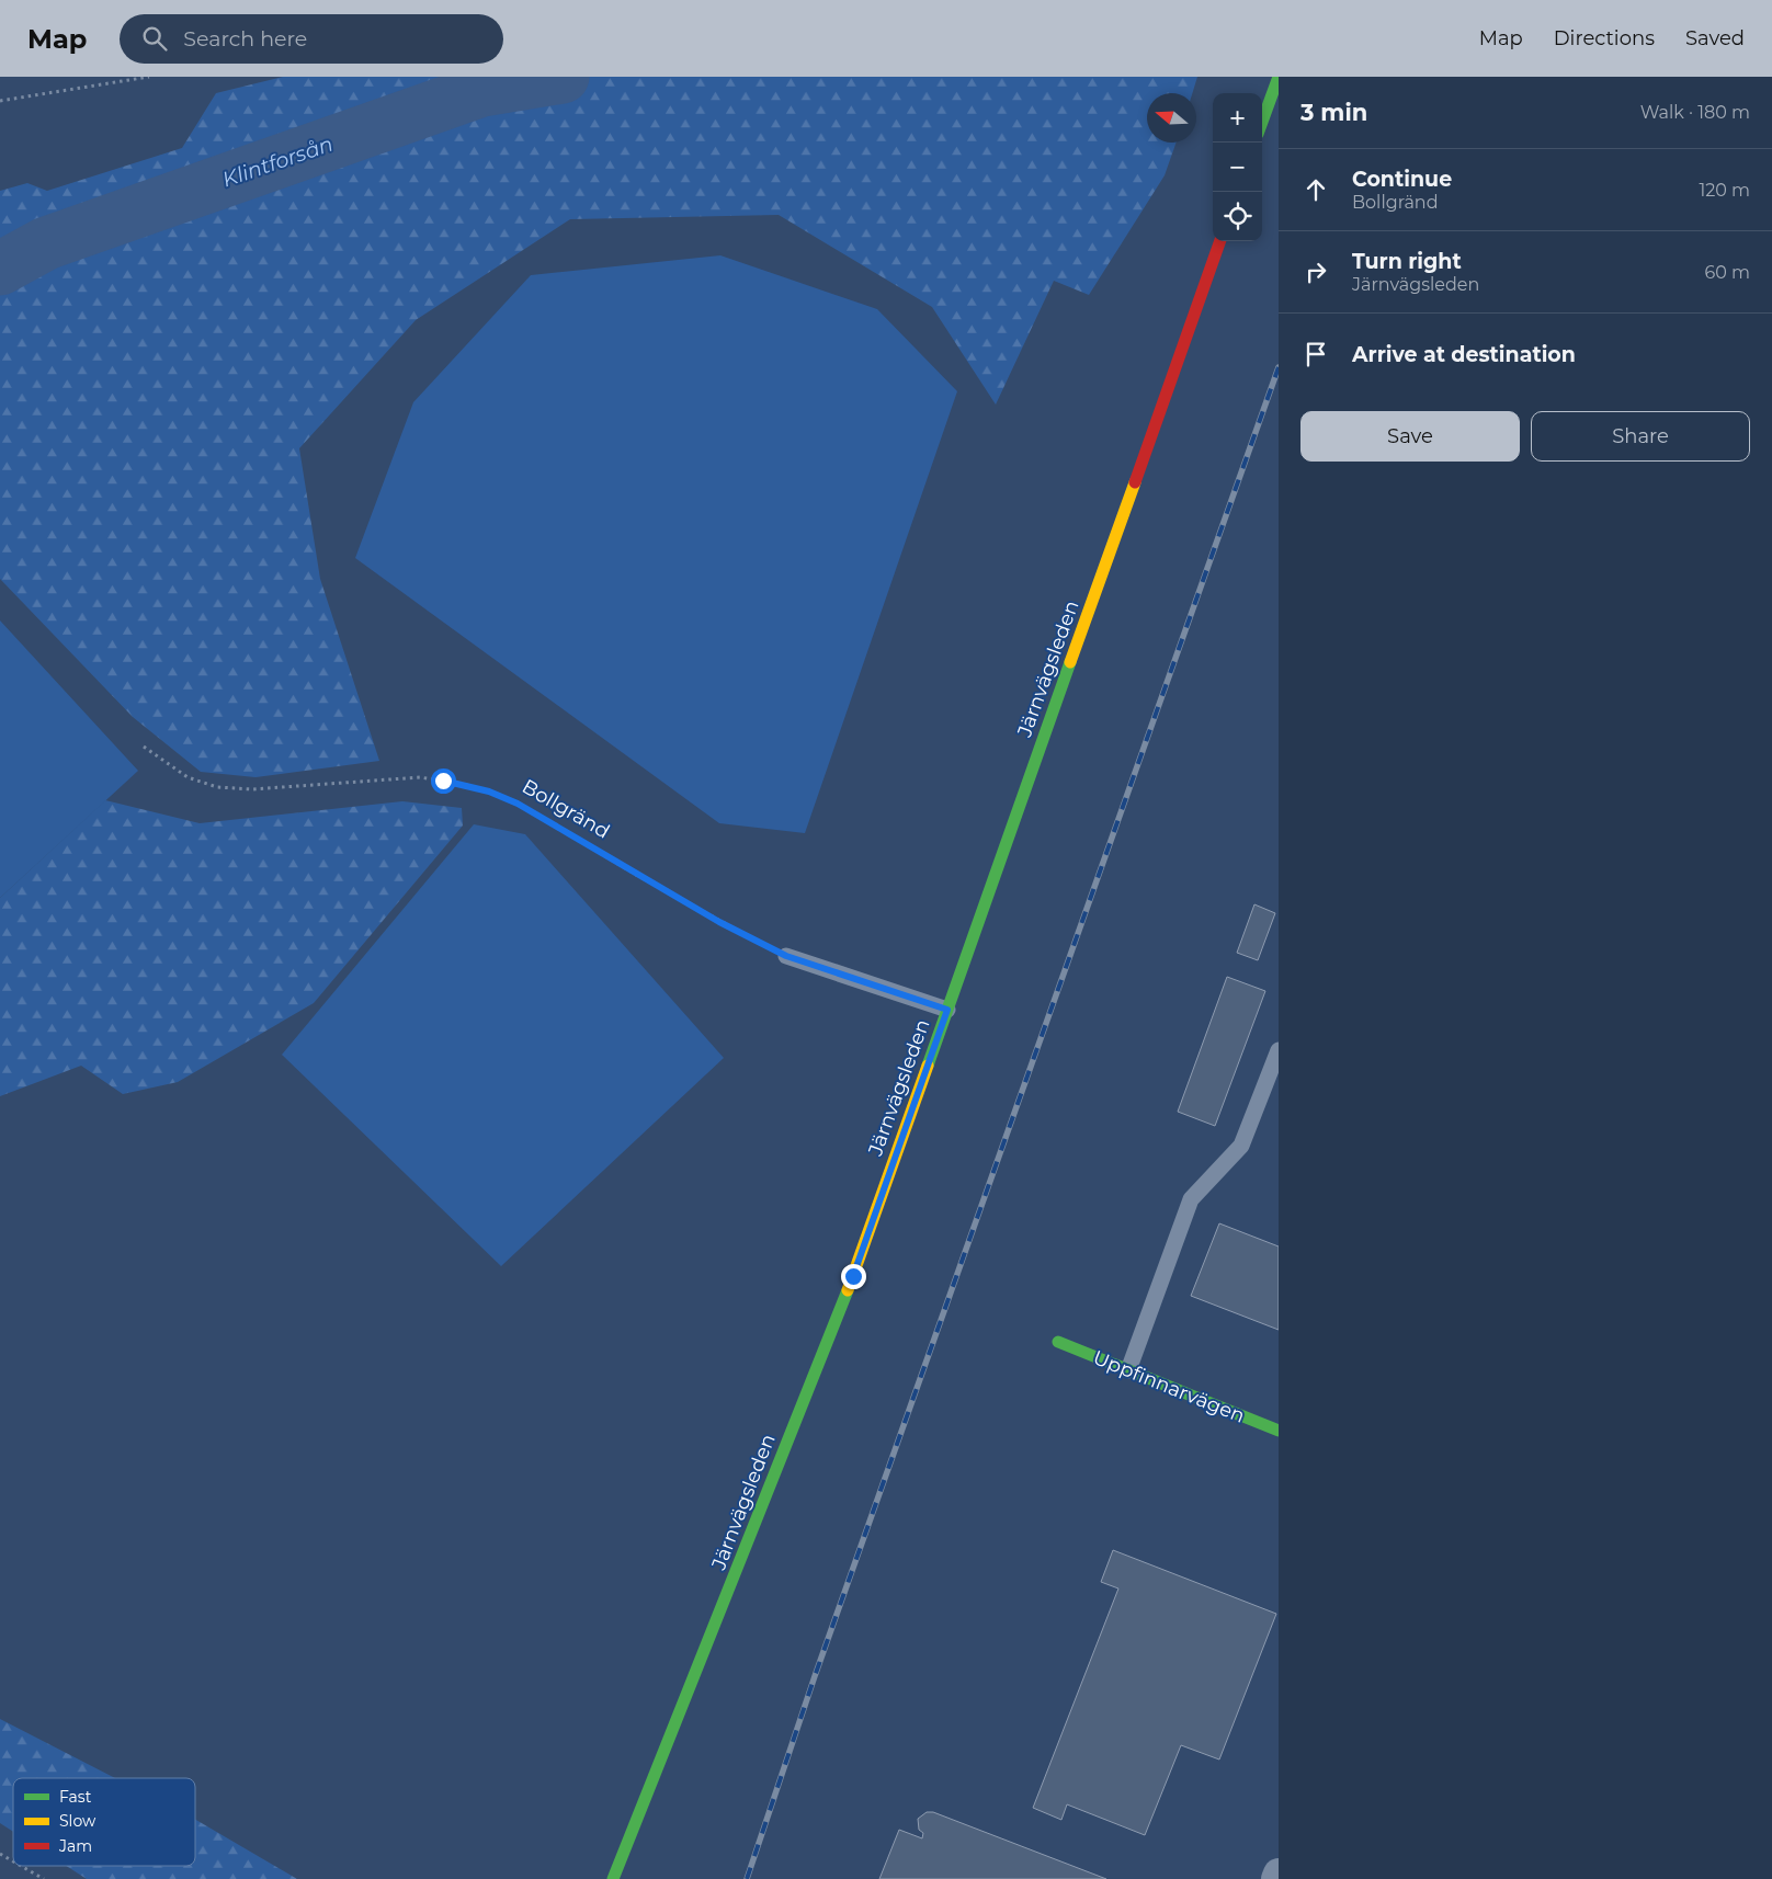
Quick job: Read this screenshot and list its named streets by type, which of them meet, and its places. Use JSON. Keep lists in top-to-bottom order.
{
  "streets": {
    "main road": ["Järnvägsleden", "Uppfinnarvägen"],
    "path": ["Bollgränd"]
  },
  "water": ["Klintforsån"],
  "legend": ["Fast", "Slow", "Jam"],
  "north": "left",
  "page": {
    "header": "Map",
    "search": "Search here",
    "nav": ["Map", "Directions", "Saved"],
    "heading": ["3 min", "Walk · 180 m"],
    "map_buttons": ["+", "−"],
    "list": [
      ["Continue", "Bollgränd", "120 m"],
      ["Turn right", "Järnvägsleden", "60 m"],
      "Arrive at destination"
    ],
    "buttons": ["Save", "Share"]
  }
}
